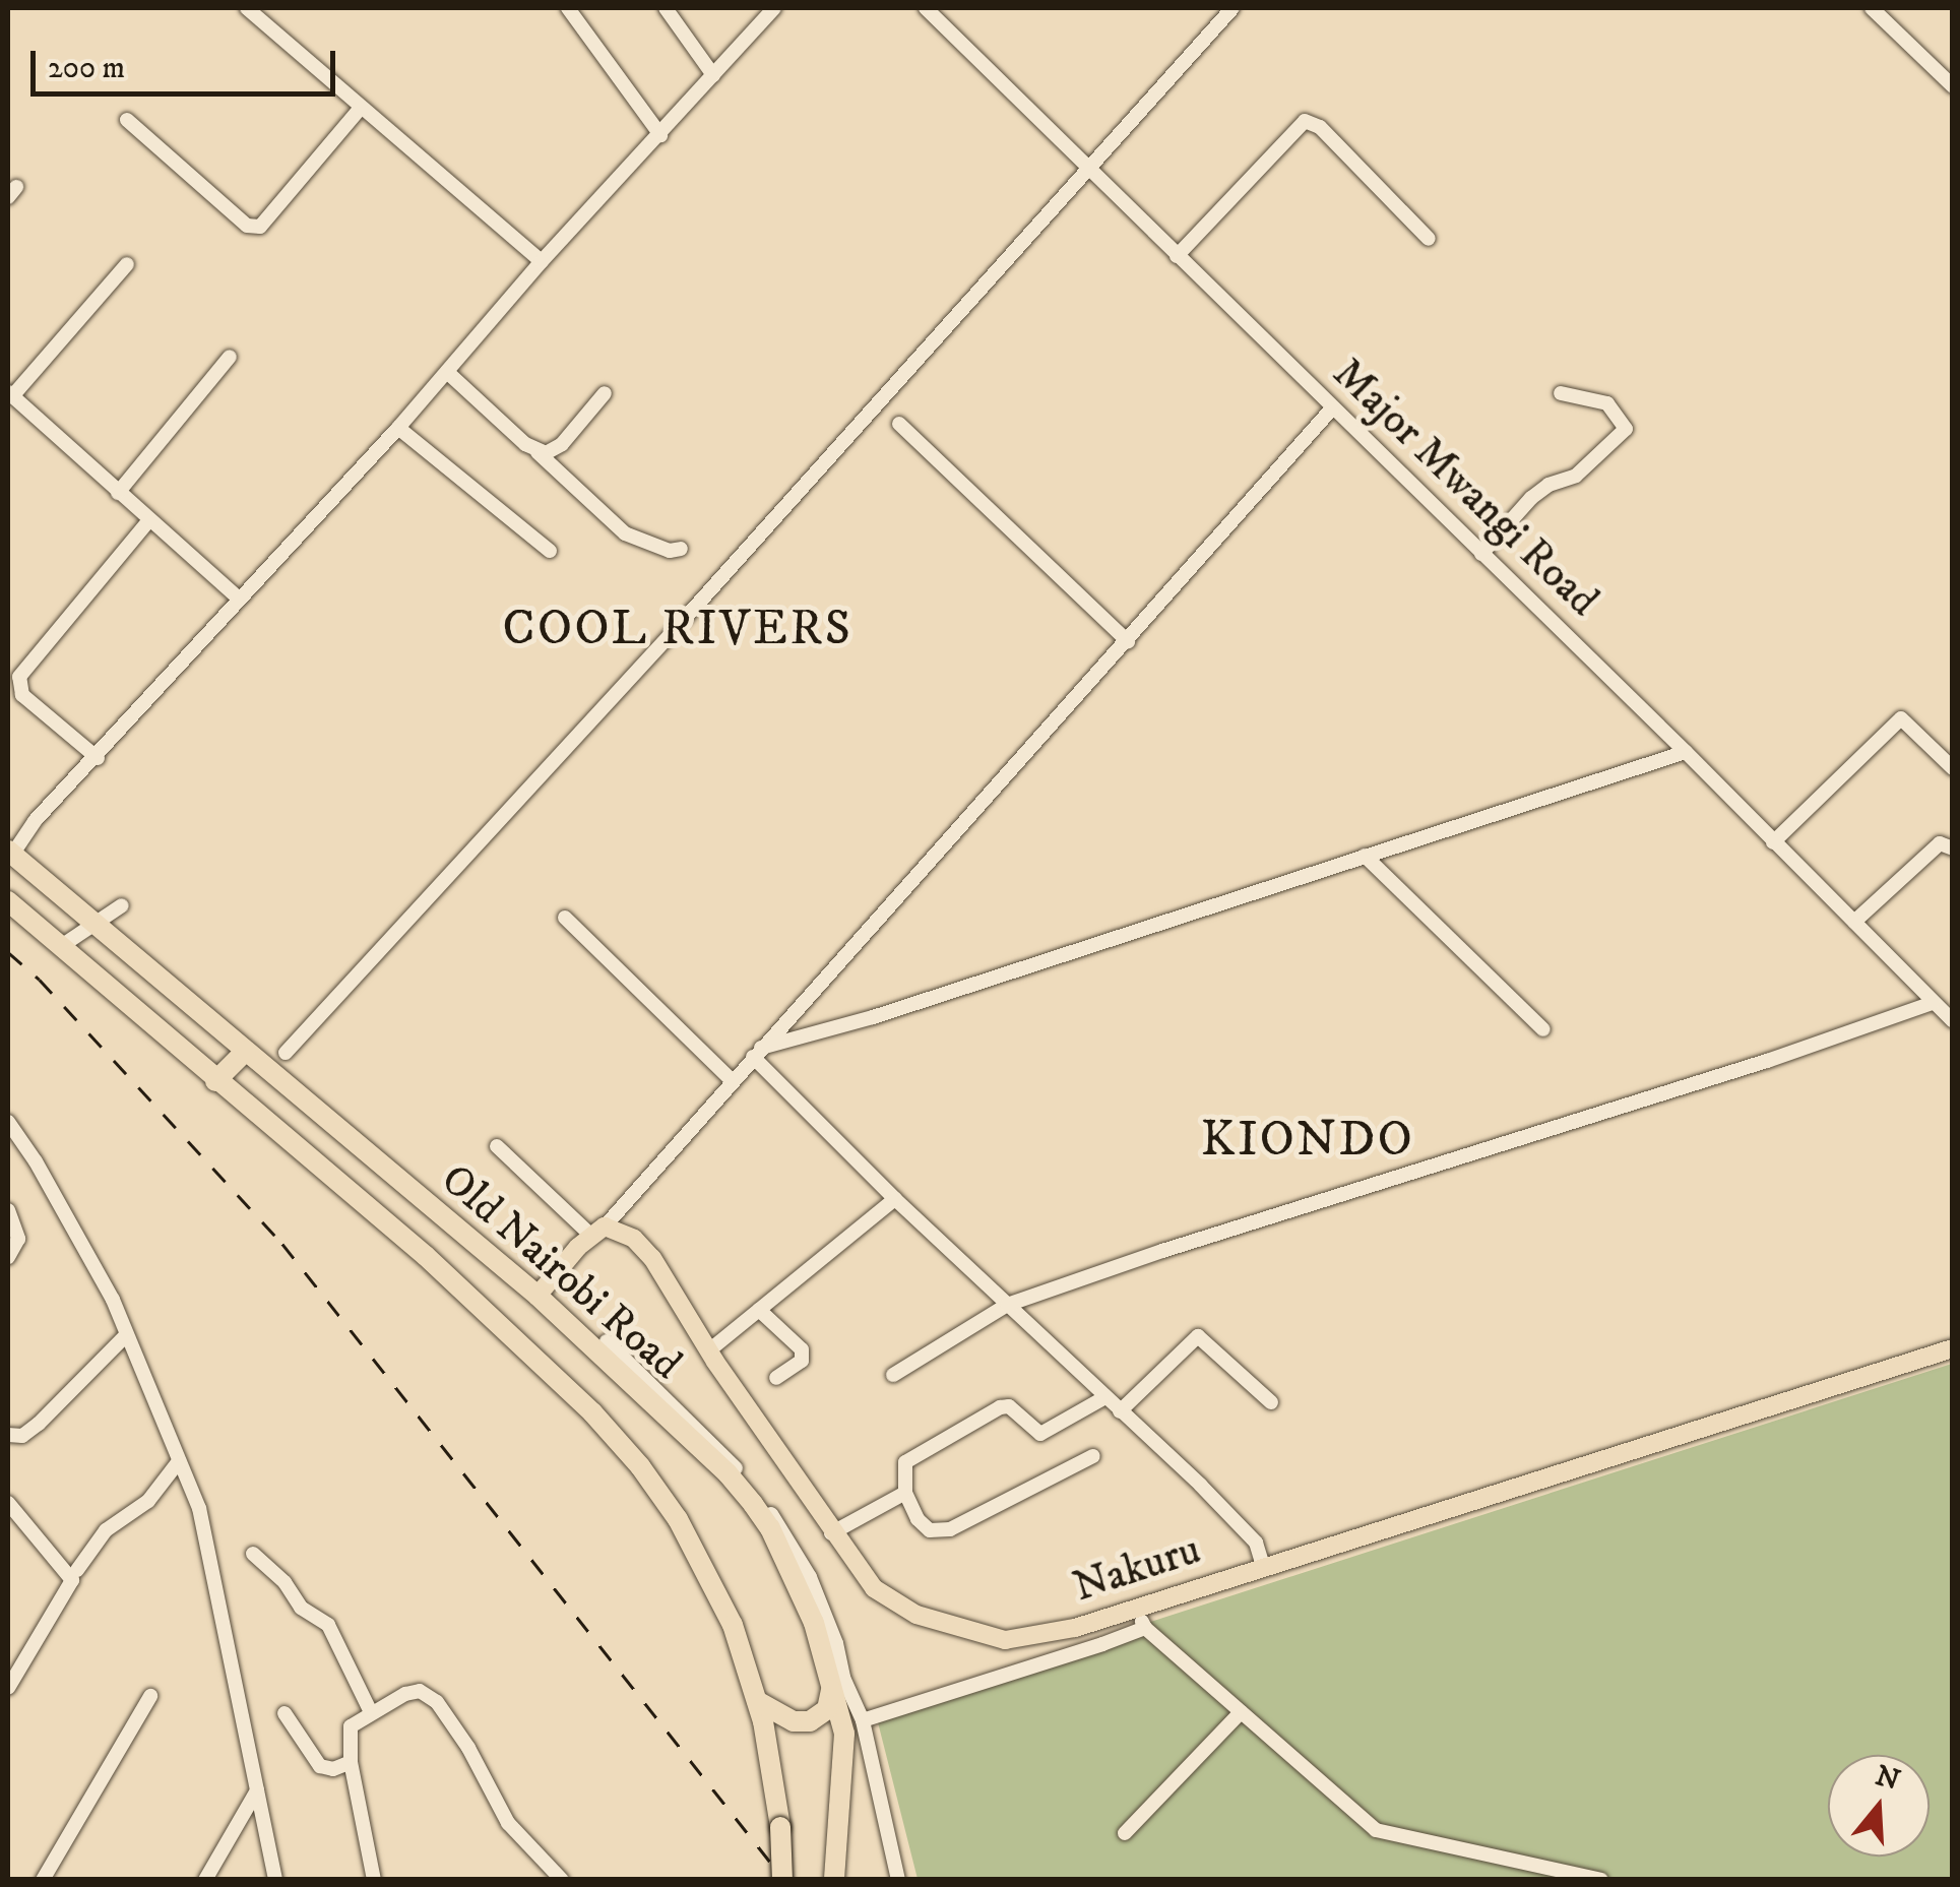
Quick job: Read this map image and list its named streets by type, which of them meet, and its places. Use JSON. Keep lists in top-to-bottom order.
{
  "streets": {
    "highway": ["Old Nairobi Road"],
    "main road": ["Nakuru"],
    "street": ["Major Mwangi Road"]
  },
  "districts": ["COOL RIVERS", "KIONDO"],
  "scale_bar": "200 m",
  "north": "top"
}
